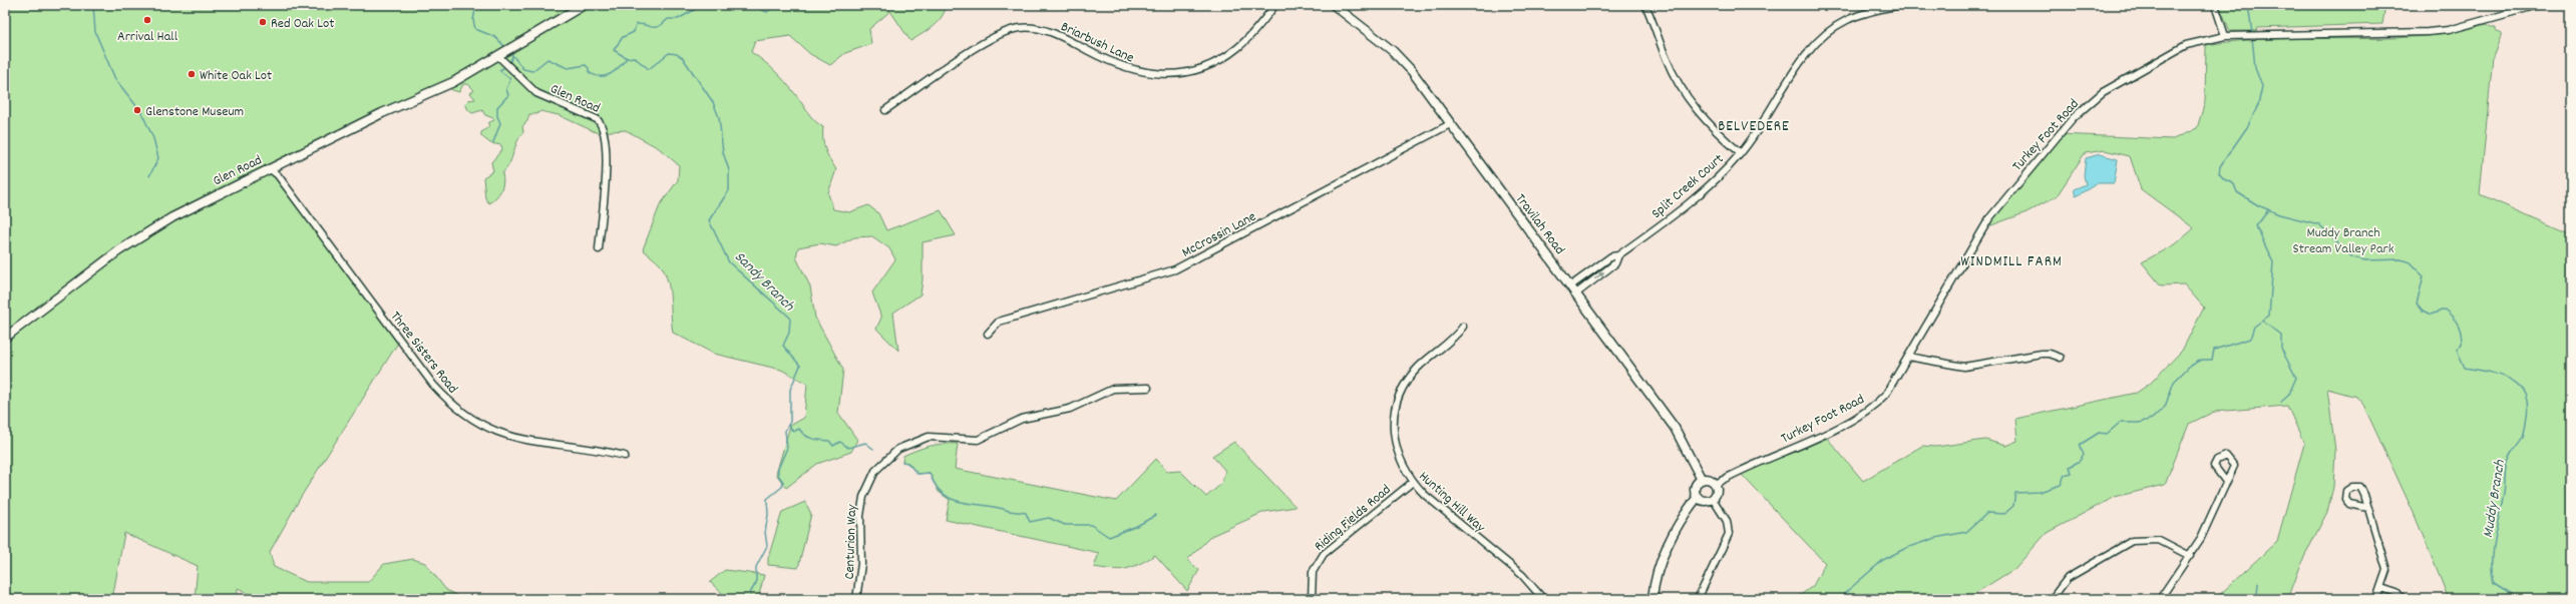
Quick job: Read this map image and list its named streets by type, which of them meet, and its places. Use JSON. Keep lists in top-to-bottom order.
{
  "streets": {
    "main road": ["Glen Road", "Travilah Road"],
    "street": [
      "Briarbush Lane",
      "Turkey Foot Road",
      "Split Creek Court",
      "McCrossin Lane",
      "Three Sisters Road",
      "Hunting Hill Way",
      "Riding Fields Road",
      "Centurion Way"
    ]
  },
  "crossings": [
    ["Glen Road", "Three Sisters Road"],
    ["Turkey Foot Road", "Travilah Road"],
    ["Split Creek Court", "Travilah Road"],
    ["Travilah Road", "McCrossin Lane"],
    ["Hunting Hill Way", "Riding Fields Road"]
  ],
  "districts": ["BELVEDERE", "WINDMILL FARM"],
  "water": ["Sandy Branch", "Muddy Branch"],
  "parks": ["Muddy Branch Stream Valley Park"],
  "places": [
    "Arrival Hall",
    "Red Oak Lot",
    "White Oak Lot",
    "Glenstone Museum"
  ]
}
